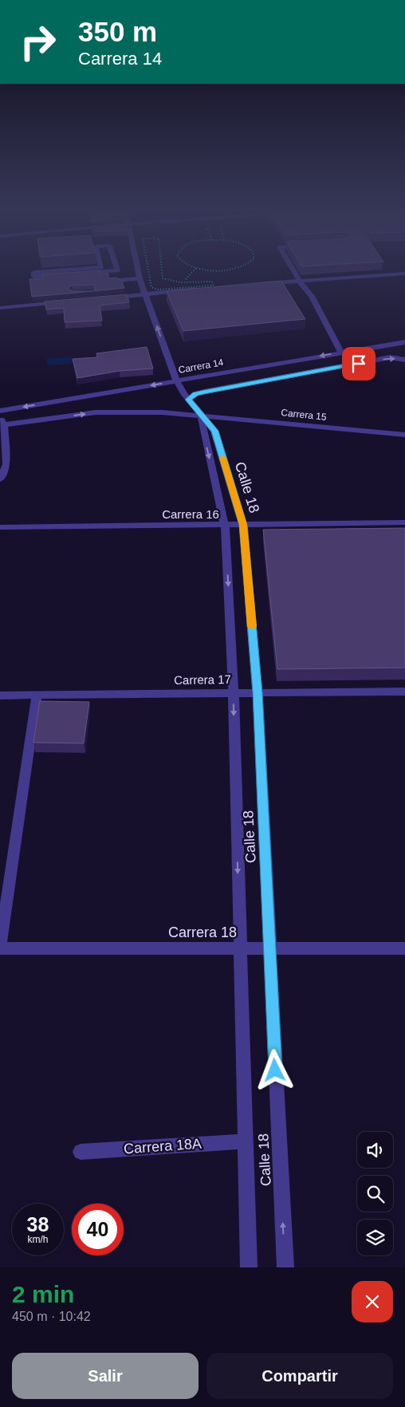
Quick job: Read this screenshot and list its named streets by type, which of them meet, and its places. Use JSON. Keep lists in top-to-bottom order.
{
  "streets": {
    "street": [
      "Carrera 14",
      "Carrera 15",
      "Calle 18",
      "Carrera 16",
      "Carrera 17",
      "Carrera 18",
      "Carrera 18A"
    ]
  },
  "crossings": [
    ["Carrera 14", "Calle 18"],
    ["Carrera 15", "Calle 18"],
    ["Calle 18", "Carrera 16"],
    ["Calle 18", "Carrera 17"],
    ["Calle 18", "Carrera 18"],
    ["Calle 18", "Carrera 18A"]
  ],
  "page": {
    "turn": ["350 m", "Carrera 14"],
    "speed": "38 km/h",
    "limit": "40",
    "heading": ["2 min", "450 m · 10:42"],
    "buttons": ["Salir", "Compartir"]
  }
}
